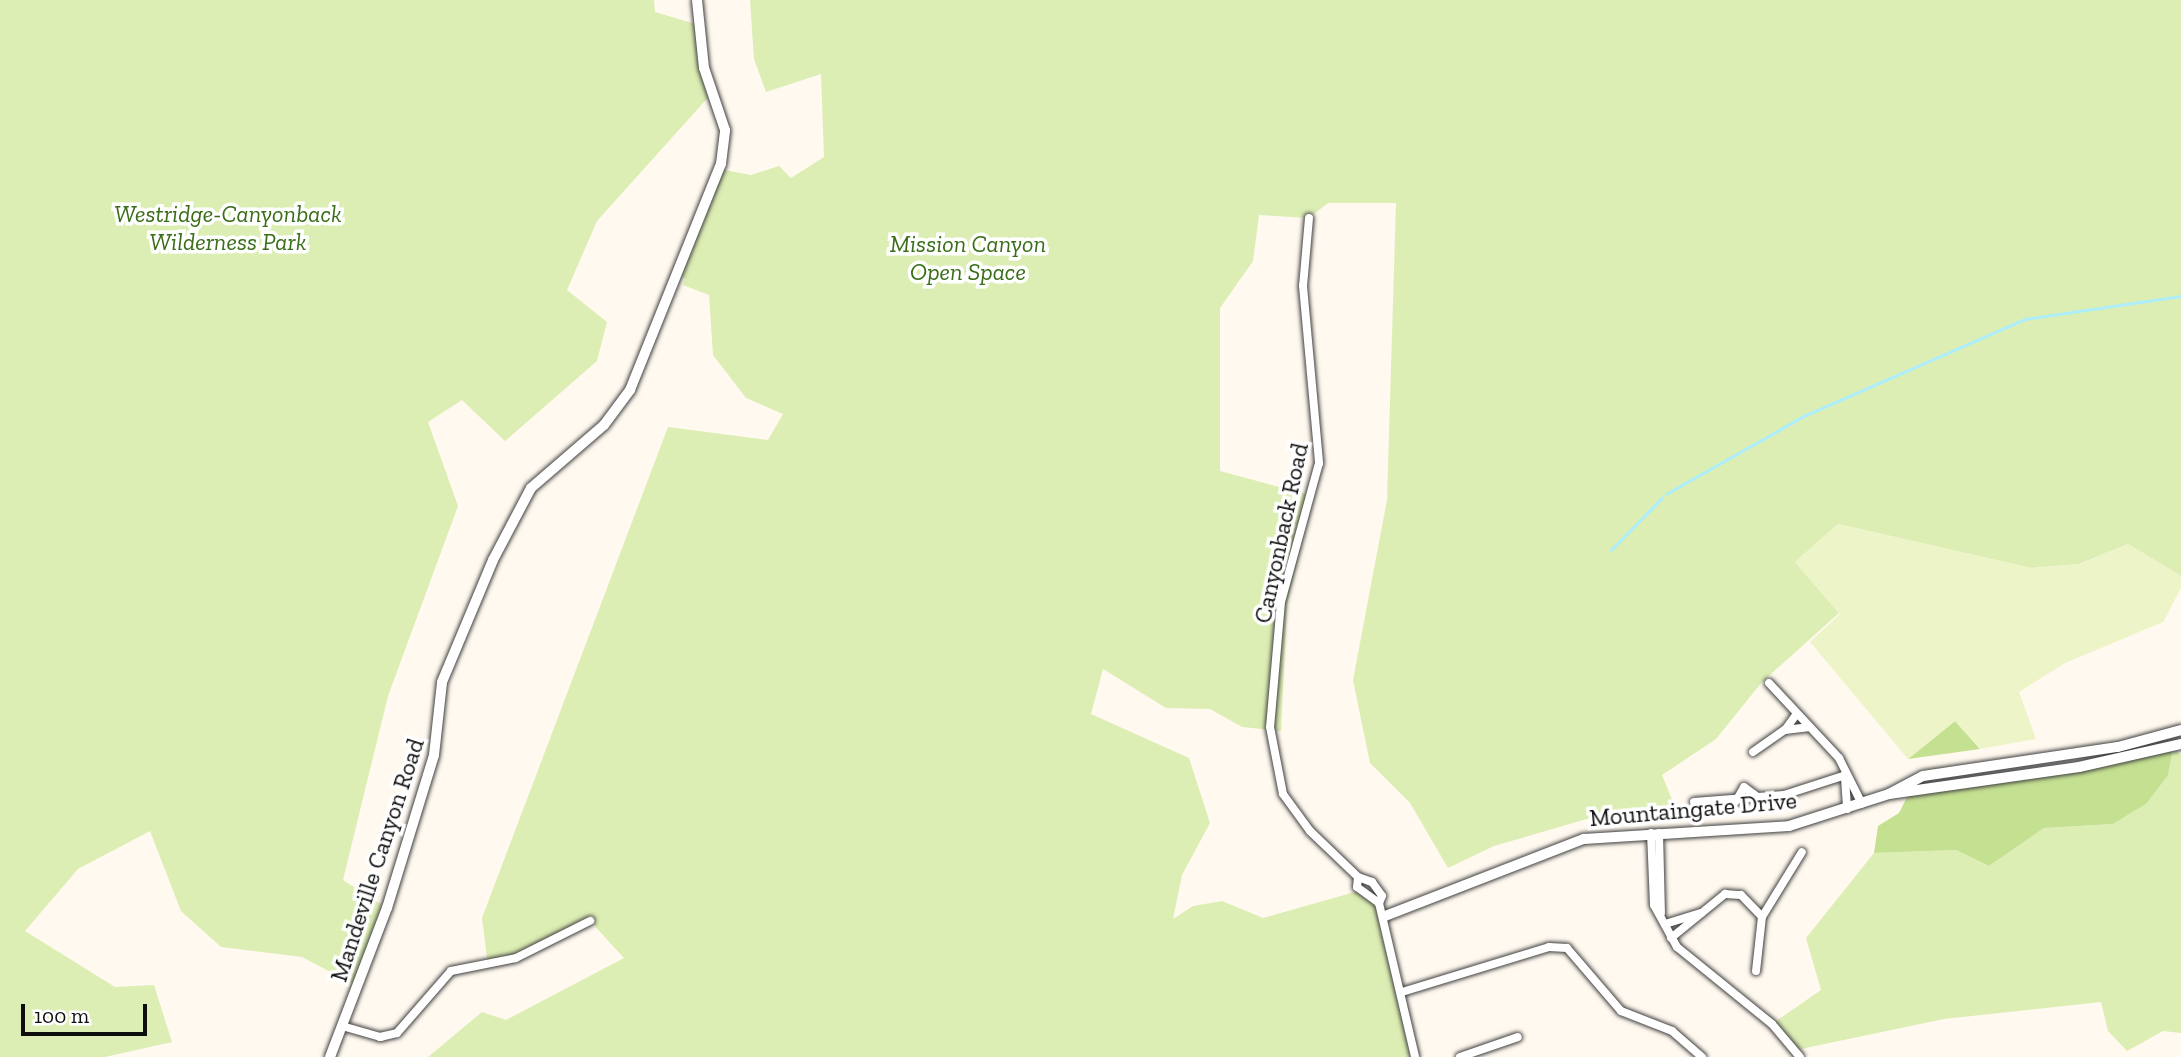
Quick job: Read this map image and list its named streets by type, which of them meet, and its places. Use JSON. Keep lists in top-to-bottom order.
{
  "streets": {
    "street": ["Canyonback Road", "Mountaingate Drive", "Mandeville Canyon Road"]
  },
  "parks": ["Westridge-Canyonback Wilderness Park", "Mission Canyon Open Space"],
  "scale_bar": "100 m"
}
